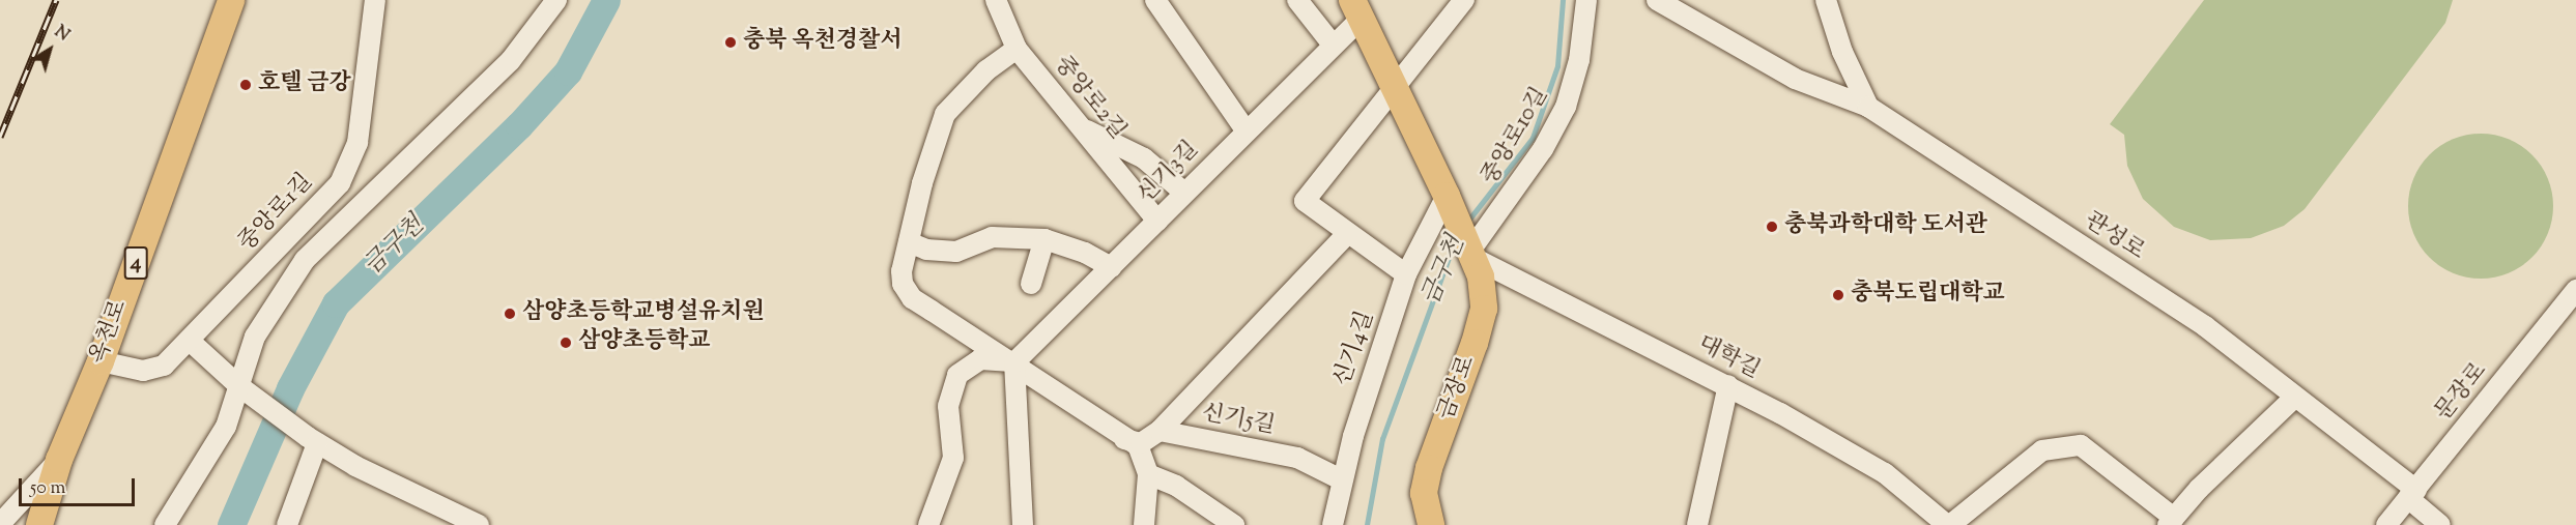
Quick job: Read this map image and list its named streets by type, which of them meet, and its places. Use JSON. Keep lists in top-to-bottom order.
{
  "streets": {
    "main road": ["4", "옥천로", "금장로"],
    "street": [
      "중앙로2길",
      "중앙로10길",
      "신기3길",
      "중앙로1길",
      "관성로",
      "신기4길",
      "대학길",
      "문장로",
      "신기5길"
    ]
  },
  "crossings": [
    ["중앙로2길", "신기3길"],
    ["중앙로10길", "대학길"],
    ["중앙로10길", "금장로"],
    ["중앙로1길", "옥천로"],
    ["관성로", "문장로"],
    ["신기4길", "금장로"],
    ["신기4길", "신기5길"],
    ["대학길", "금장로"]
  ],
  "water": ["금구천"],
  "places": [
    "충북 옥천경찰서",
    "호텔 금강",
    "충북과학대학 도서관",
    "충북도립대학교",
    "삼양초등학교병설유치원",
    "삼양초등학교"
  ],
  "scale_bar": "50 m",
  "north": "top right"
}
